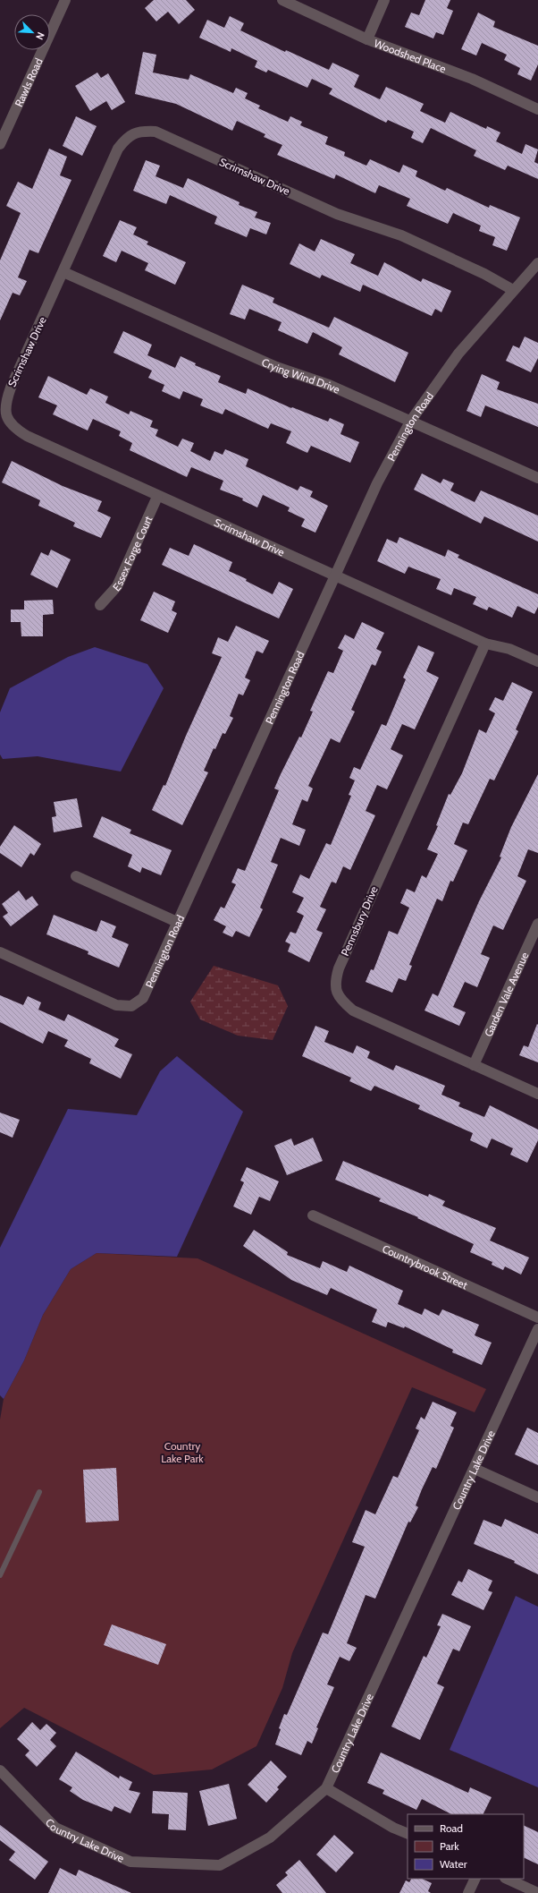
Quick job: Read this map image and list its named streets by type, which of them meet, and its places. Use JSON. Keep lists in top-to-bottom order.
{
  "streets": {
    "street": [
      "Woodshed Place",
      "Rawls Road",
      "Scrimshaw Drive",
      "Crying Wind Drive",
      "Pennington Road",
      "Essex Forge Court",
      "Pennsbury Drive",
      "Garden Vale Avenue",
      "Countrybrook Street",
      "Country Lake Drive"
    ]
  },
  "crossings": [
    ["Scrimshaw Drive", "Crying Wind Drive"],
    ["Scrimshaw Drive", "Pennington Road"],
    ["Scrimshaw Drive", "Essex Forge Court"],
    ["Scrimshaw Drive", "Pennsbury Drive"],
    ["Crying Wind Drive", "Pennington Road"],
    ["Pennsbury Drive", "Garden Vale Avenue"]
  ],
  "parks": ["Country Lake Park"],
  "legend": ["Road", "Park", "Water"],
  "north": "bottom right"
}
